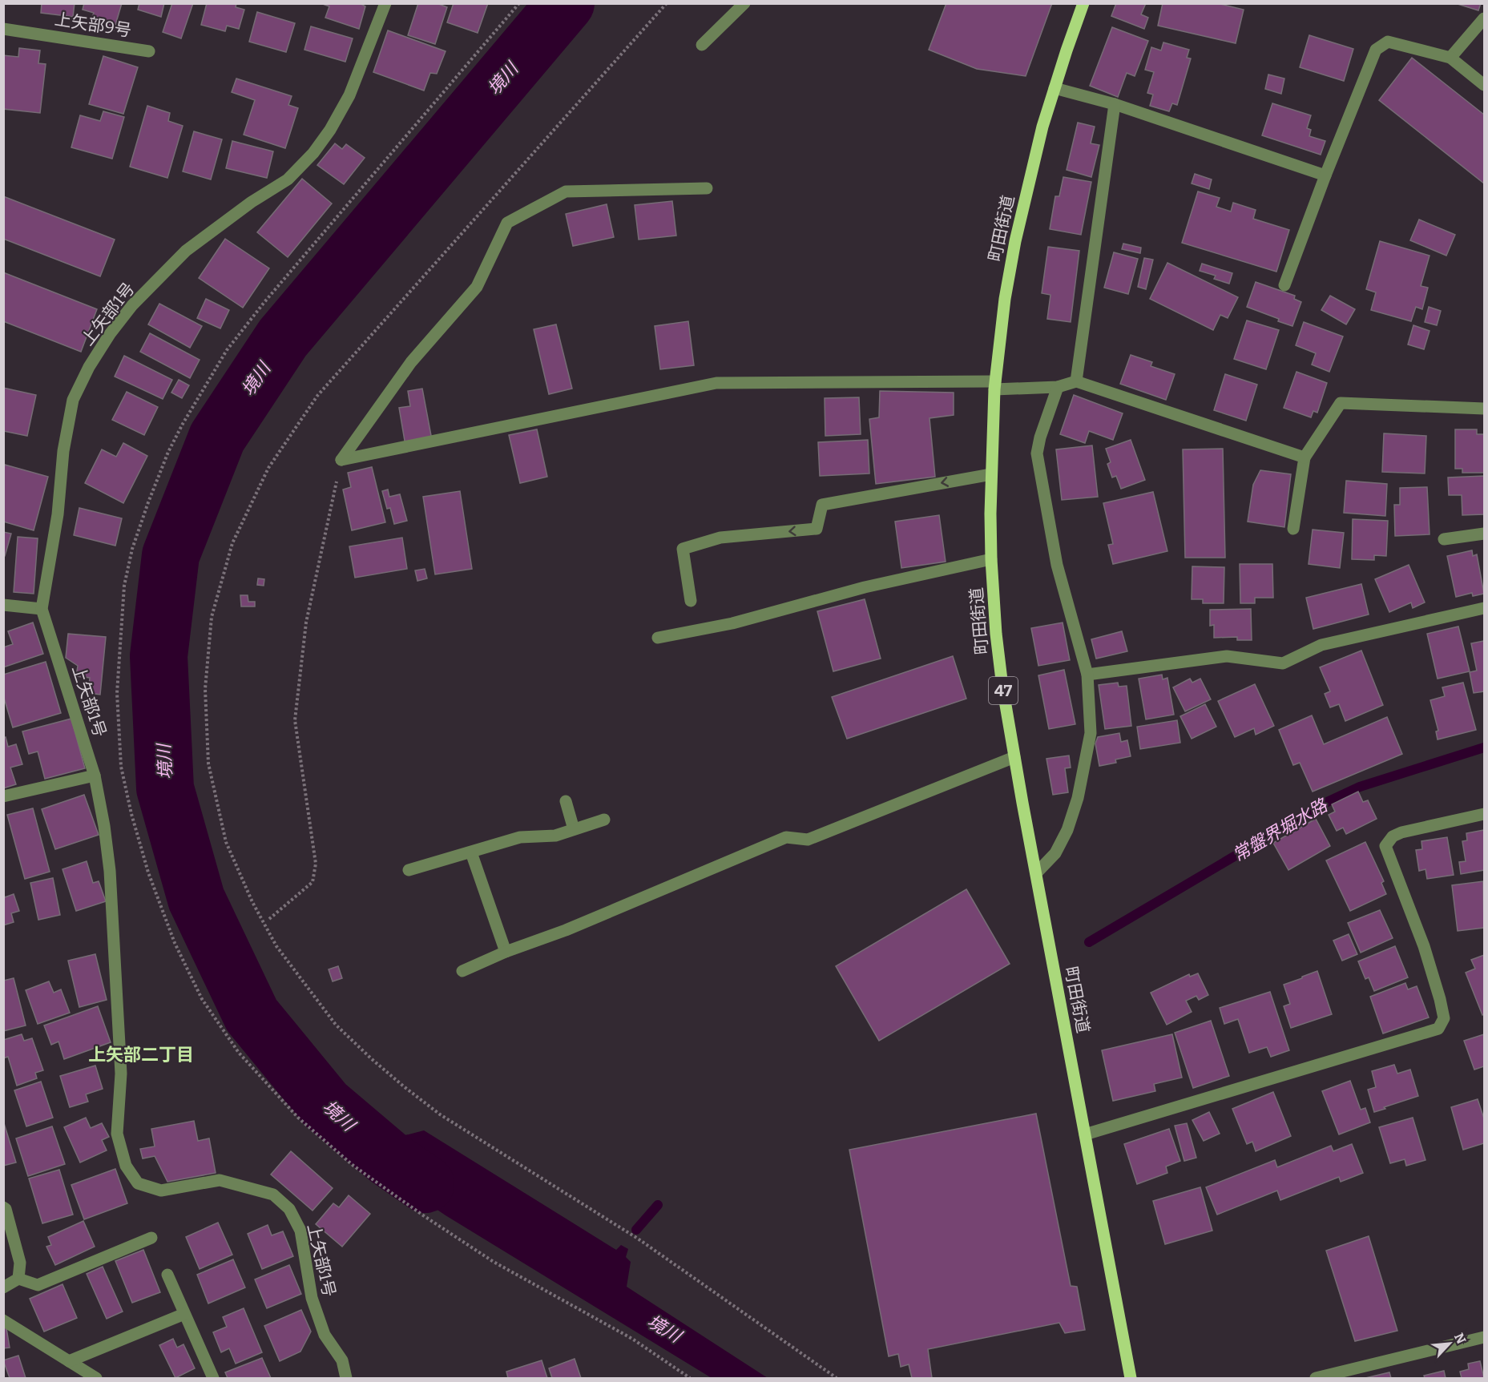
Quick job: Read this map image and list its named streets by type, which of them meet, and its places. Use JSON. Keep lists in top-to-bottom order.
{
  "streets": {
    "main road": ["町田街道", "47"],
    "street": ["上矢部9号", "上矢部1号"]
  },
  "districts": ["上矢部二丁目"],
  "water": ["境川", "常盤界堀水路"],
  "north": "top right"
}
